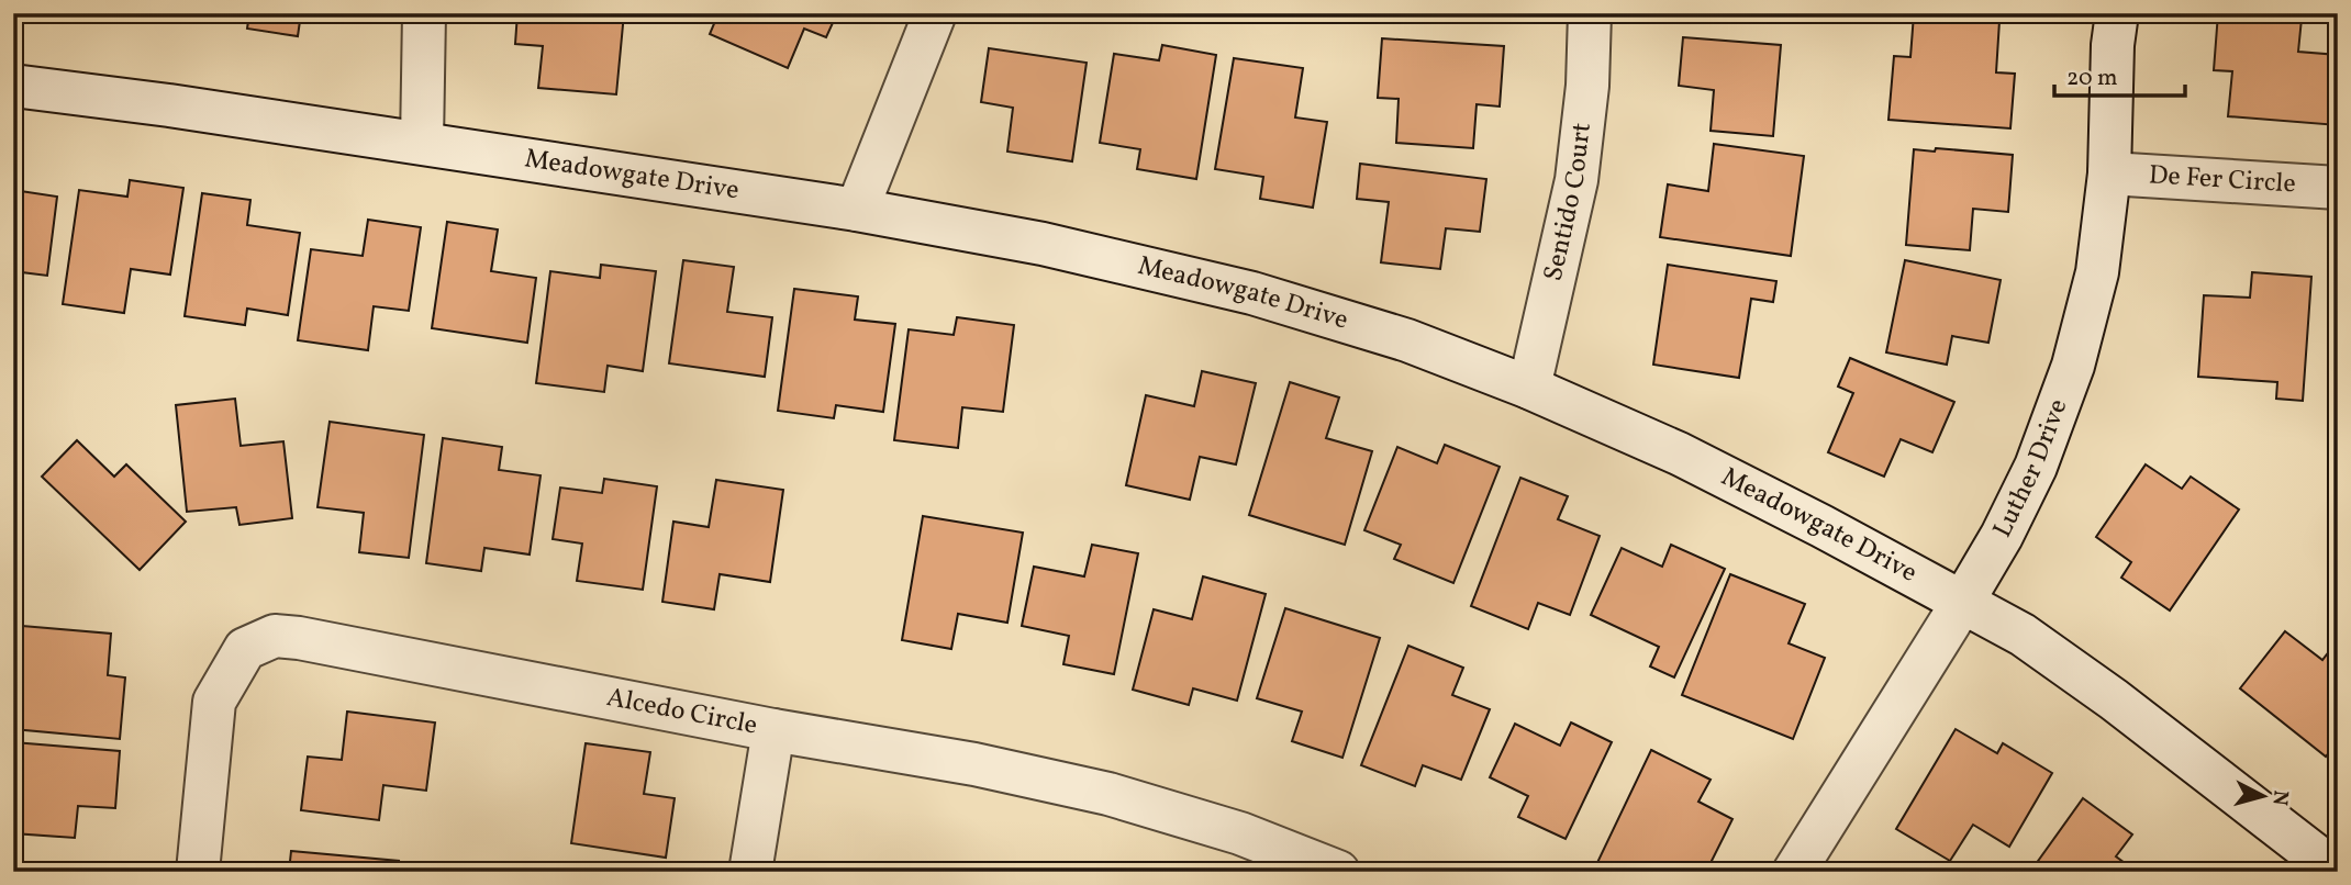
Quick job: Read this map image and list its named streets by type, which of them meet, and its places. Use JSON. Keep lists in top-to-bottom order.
{
  "streets": {
    "street": [
      "Meadowgate Drive",
      "De Fer Circle",
      "Sentido Court",
      "Luther Drive",
      "Alcedo Circle"
    ]
  },
  "crossings": [
    ["Meadowgate Drive", "Sentido Court"],
    ["Meadowgate Drive", "Luther Drive"],
    ["De Fer Circle", "Luther Drive"]
  ],
  "scale_bar": "20 m",
  "north": "right"
}
